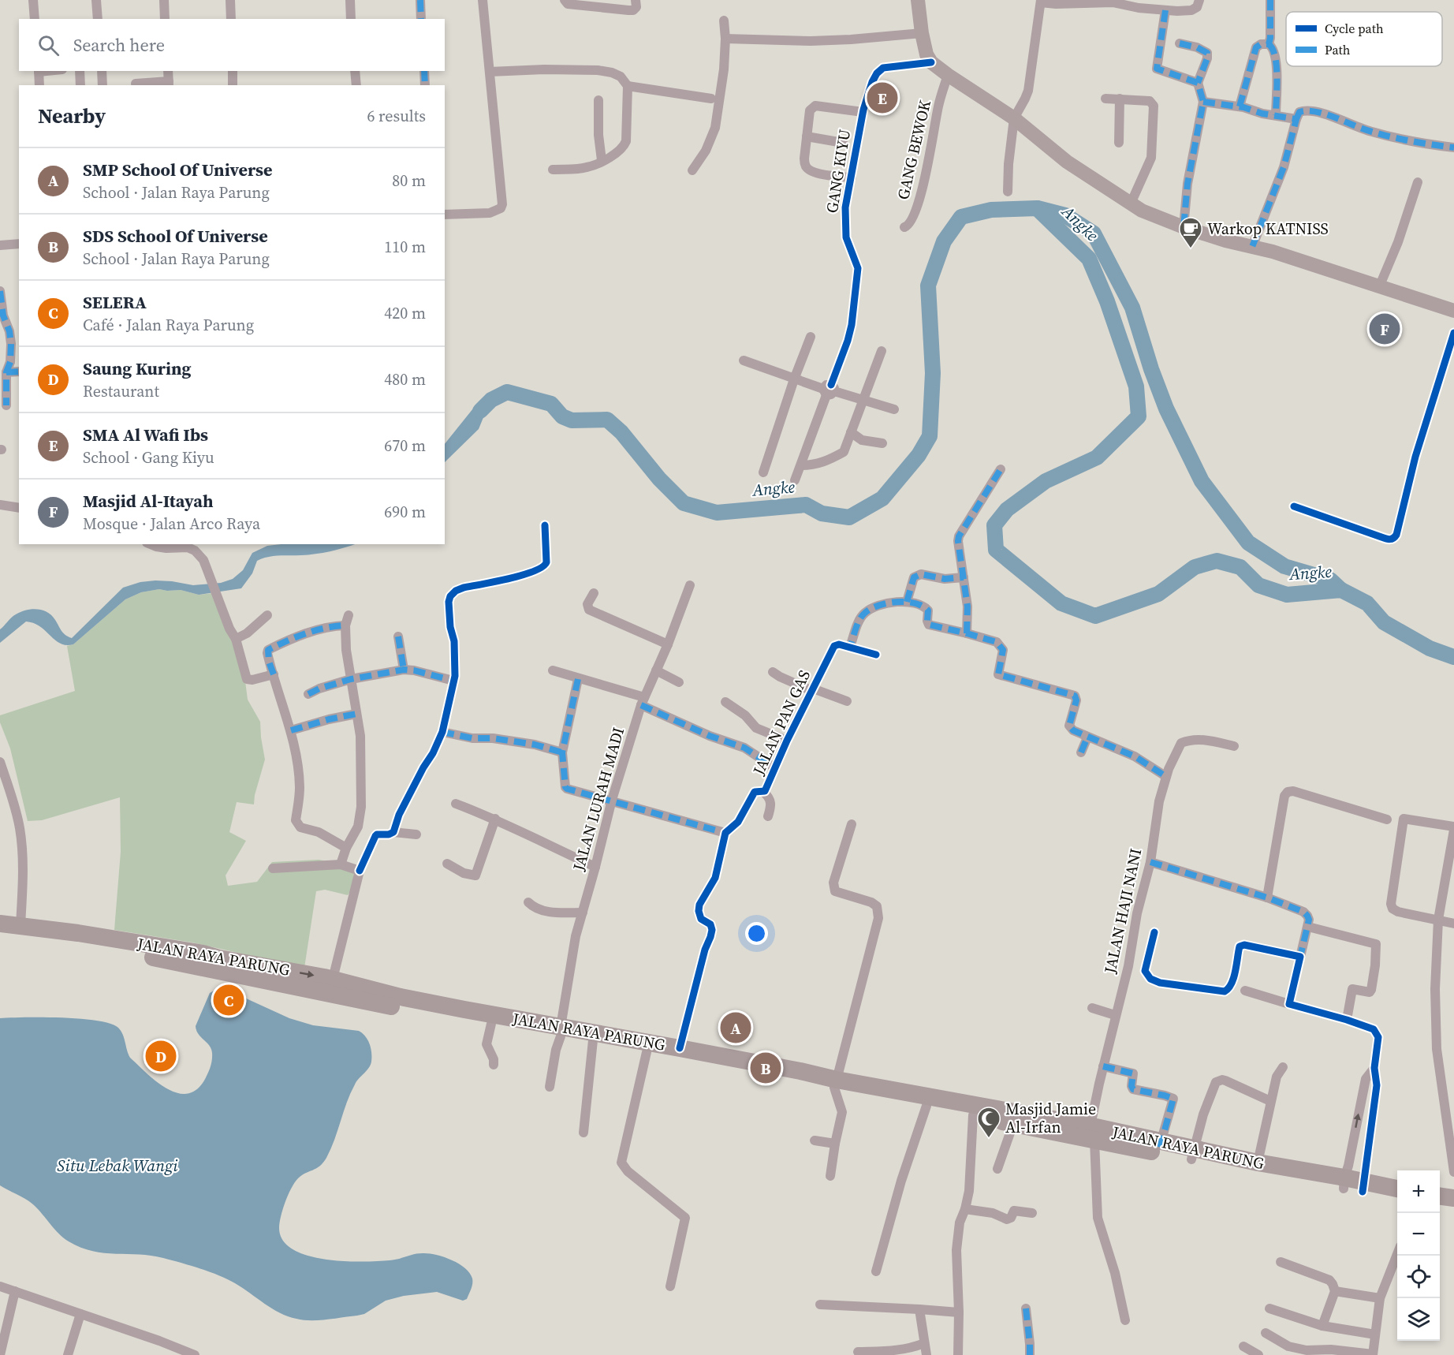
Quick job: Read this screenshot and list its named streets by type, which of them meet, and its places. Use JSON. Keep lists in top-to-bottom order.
{
  "streets": {
    "highway": ["JALAN RAYA PARUNG"],
    "street": [
      "GANG BEWOK",
      "GANG KIYU",
      "JALAN PAN GAS",
      "JALAN LURAH MADI",
      "JALAN HAJI NANI"
    ]
  },
  "crossings": [
    ["JALAN LURAH MADI", "JALAN RAYA PARUNG"],
    ["JALAN HAJI NANI", "JALAN RAYA PARUNG"]
  ],
  "water": ["Angke", "Situ Lebak Wangi"],
  "places": {
    "cafe": ["Warkop KATNISS"],
    "mosque": ["Masjid Jamie Al-Irfan"]
  },
  "legend": ["Cycle path", "Path"],
  "page": {
    "search": "Search here",
    "pins": [
      "E",
      "F",
      "C",
      "A",
      "D",
      "B"
    ],
    "heading": ["Nearby", "6 results"],
    "list": [
      {
        "mark": "A",
        "name": "SMP School Of Universe",
        "note": "School · Jalan Raya Parung",
        "value": "80 m"
      },
      {
        "mark": "B",
        "name": "SDS School Of Universe",
        "note": "School · Jalan Raya Parung",
        "value": "110 m"
      },
      {
        "mark": "C",
        "name": "SELERA",
        "note": "Café · Jalan Raya Parung",
        "value": "420 m"
      },
      {
        "mark": "D",
        "name": "Saung Kuring",
        "note": "Restaurant",
        "value": "480 m"
      },
      {
        "mark": "E",
        "name": "SMA Al Wafi Ibs",
        "note": "School · Gang Kiyu",
        "value": "670 m"
      },
      {
        "mark": "F",
        "name": "Masjid Al-Itayah",
        "note": "Mosque · Jalan Arco Raya",
        "value": "690 m"
      }
    ],
    "map_buttons": ["+", "−"]
  }
}
